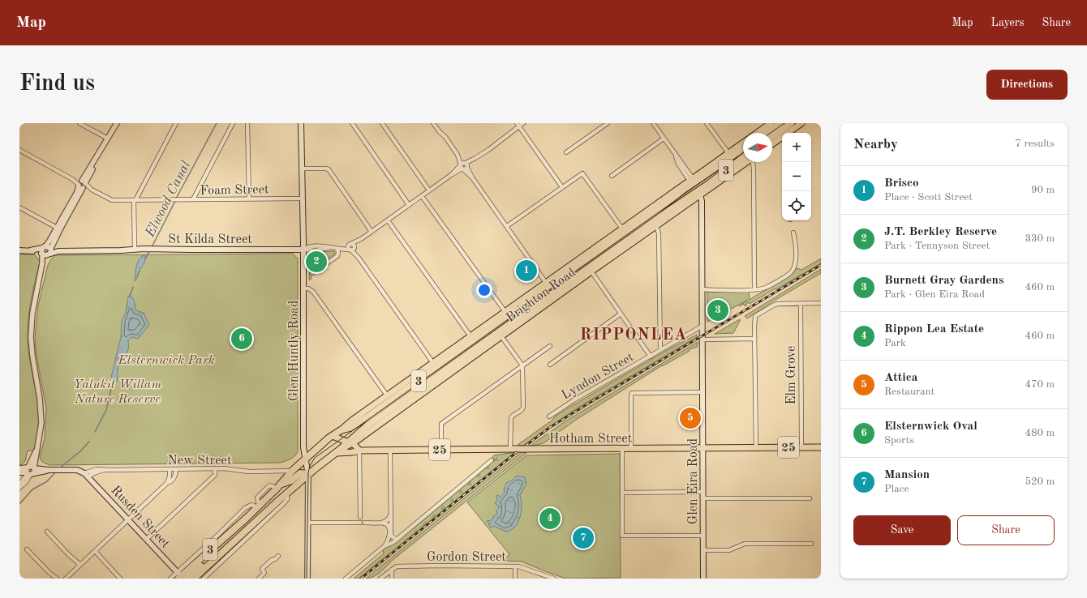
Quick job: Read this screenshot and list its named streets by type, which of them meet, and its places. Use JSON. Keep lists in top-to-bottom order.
{
  "streets": {
    "highway": ["3", "Brighton Road", "Glen Eira Road"],
    "main road": [
      "St Kilda Street",
      "Glen Huntly Road",
      "Hotham Street",
      "25",
      "New Street",
      "Rusden Street"
    ],
    "street": [
      "Foam Street",
      "Lyndon Street",
      "Elm Grove",
      "Gordon Street"
    ]
  },
  "crossings": [
    ["3", "Brighton Road"],
    ["3", "Glen Huntly Road"],
    ["3", "New Street"],
    ["3", "Rusden Street"],
    ["Foam Street", "Glen Huntly Road"],
    ["St Kilda Street", "Glen Huntly Road"],
    ["Brighton Road", "Glen Huntly Road"],
    ["Brighton Road", "Hotham Street"],
    ["Brighton Road", "Glen Eira Road"],
    ["Lyndon Street", "Glen Eira Road"],
    ["Elm Grove", "Hotham Street"],
    ["Hotham Street", "Glen Eira Road"],
    ["New Street", "Rusden Street"]
  ],
  "districts": ["RIPPONLEA"],
  "water": ["Elwood Canal"],
  "parks": ["Elsternwick Park", "Yalukit Willam Nature Reserve"],
  "north": "right",
  "page": {
    "header": "Map",
    "nav": ["Map", "Layers", "Share"],
    "buttons": [
      "Directions",
      ["Save", "Share"]
    ],
    "title": "Find us",
    "heading": ["Nearby", "7 results"],
    "map_buttons": ["+", "−"],
    "list": [
      {
        "mark": "1",
        "name": "Brisco",
        "note": "Place · Scott Street",
        "value": "90 m"
      },
      {
        "mark": "2",
        "name": "J.T. Berkley Reserve",
        "note": "Park · Tennyson Street",
        "value": "330 m"
      },
      {
        "mark": "3",
        "name": "Burnett Gray Gardens",
        "note": "Park · Glen Eira Road",
        "value": "460 m"
      },
      {
        "mark": "4",
        "name": "Rippon Lea Estate",
        "note": "Park",
        "value": "460 m"
      },
      {
        "mark": "5",
        "name": "Attica",
        "note": "Restaurant",
        "value": "470 m"
      },
      {
        "mark": "6",
        "name": "Elsternwick Oval",
        "note": "Sports",
        "value": "480 m"
      },
      {
        "mark": "7",
        "name": "Mansion",
        "note": "Place",
        "value": "520 m"
      }
    ],
    "pins": [
      "2",
      "1",
      "3",
      "6",
      "5",
      "4",
      "7"
    ]
  }
}
